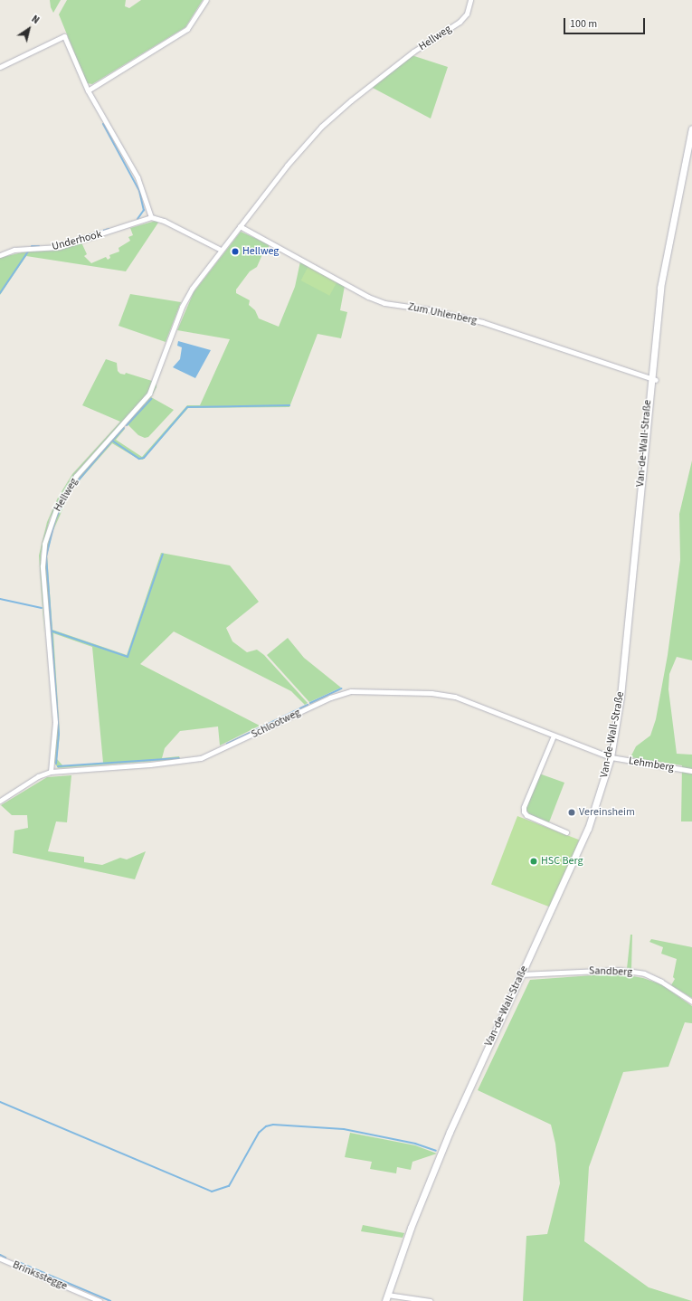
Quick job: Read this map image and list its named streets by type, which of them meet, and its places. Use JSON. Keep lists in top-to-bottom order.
{
  "streets": {
    "main road": ["Van-de-Wall-Straße"],
    "street": [
      "Hellweg",
      "Underhook",
      "Zum Uhlenberg",
      "Schlootweg",
      "Lehmberg",
      "Sandberg",
      "Brinksstegge"
    ]
  },
  "crossings": [
    ["Hellweg", "Zum Uhlenberg"],
    ["Hellweg", "Schlootweg"],
    ["Zum Uhlenberg", "Van-de-Wall-Straße"],
    ["Van-de-Wall-Straße", "Schlootweg"],
    ["Van-de-Wall-Straße", "Lehmberg"],
    ["Van-de-Wall-Straße", "Sandberg"],
    ["Schlootweg", "Lehmberg"]
  ],
  "places": ["Hellweg", "Vereinsheim", "HSC Berg"],
  "scale_bar": "100 m",
  "north": "top right"
}
